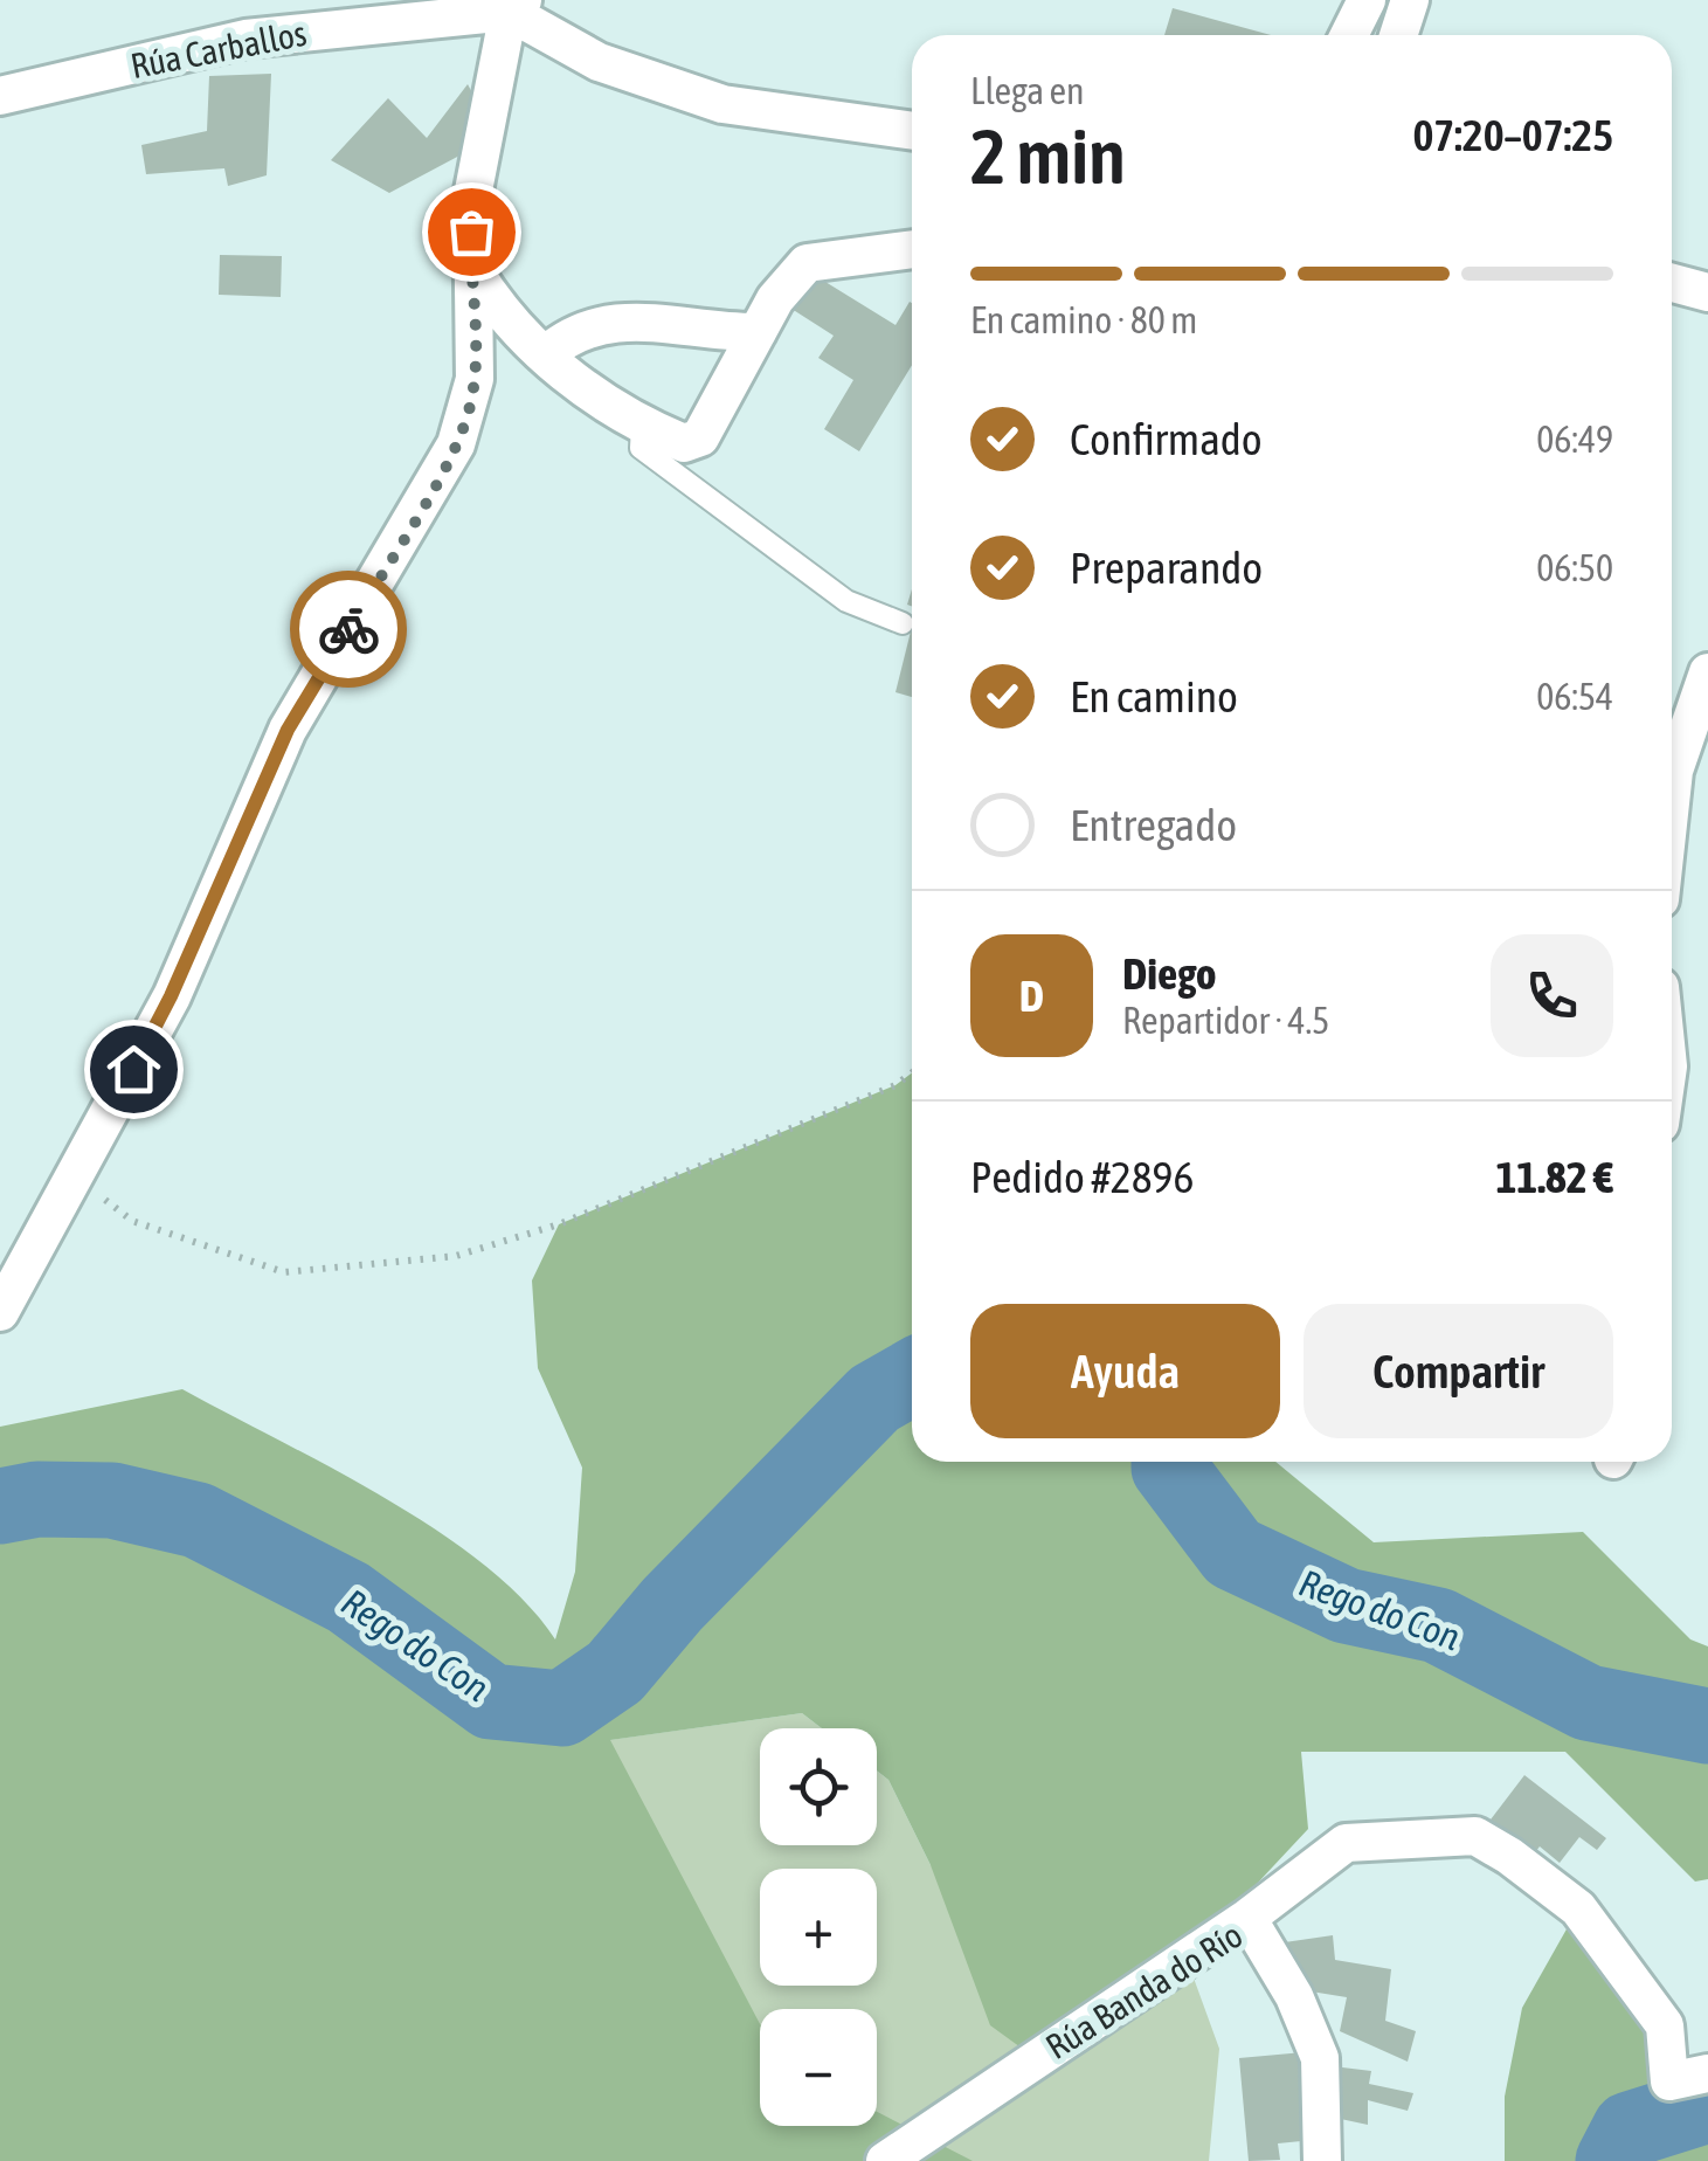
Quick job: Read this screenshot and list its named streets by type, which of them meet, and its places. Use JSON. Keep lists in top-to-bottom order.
{
  "streets": {
    "street": ["Rúa Carballos", "Rúa Banda do Río"]
  },
  "water": ["Rego do Con"],
  "page": {
    "heading": ["2 min", "Llega en", "07:20–07:25"],
    "panel": [
      "Diego",
      "Repartidor · 4.5",
      "Pedido #2896",
      "11.82 €"
    ],
    "bar": "En camino · 80 m",
    "list": [
      ["Confirmado", "06:49"],
      ["Preparando", "06:50"],
      ["En camino", "06:54"],
      "Entregado"
    ],
    "round": "D",
    "buttons": ["Ayuda", "Compartir"],
    "map_buttons": ["+", "−"]
  }
}
